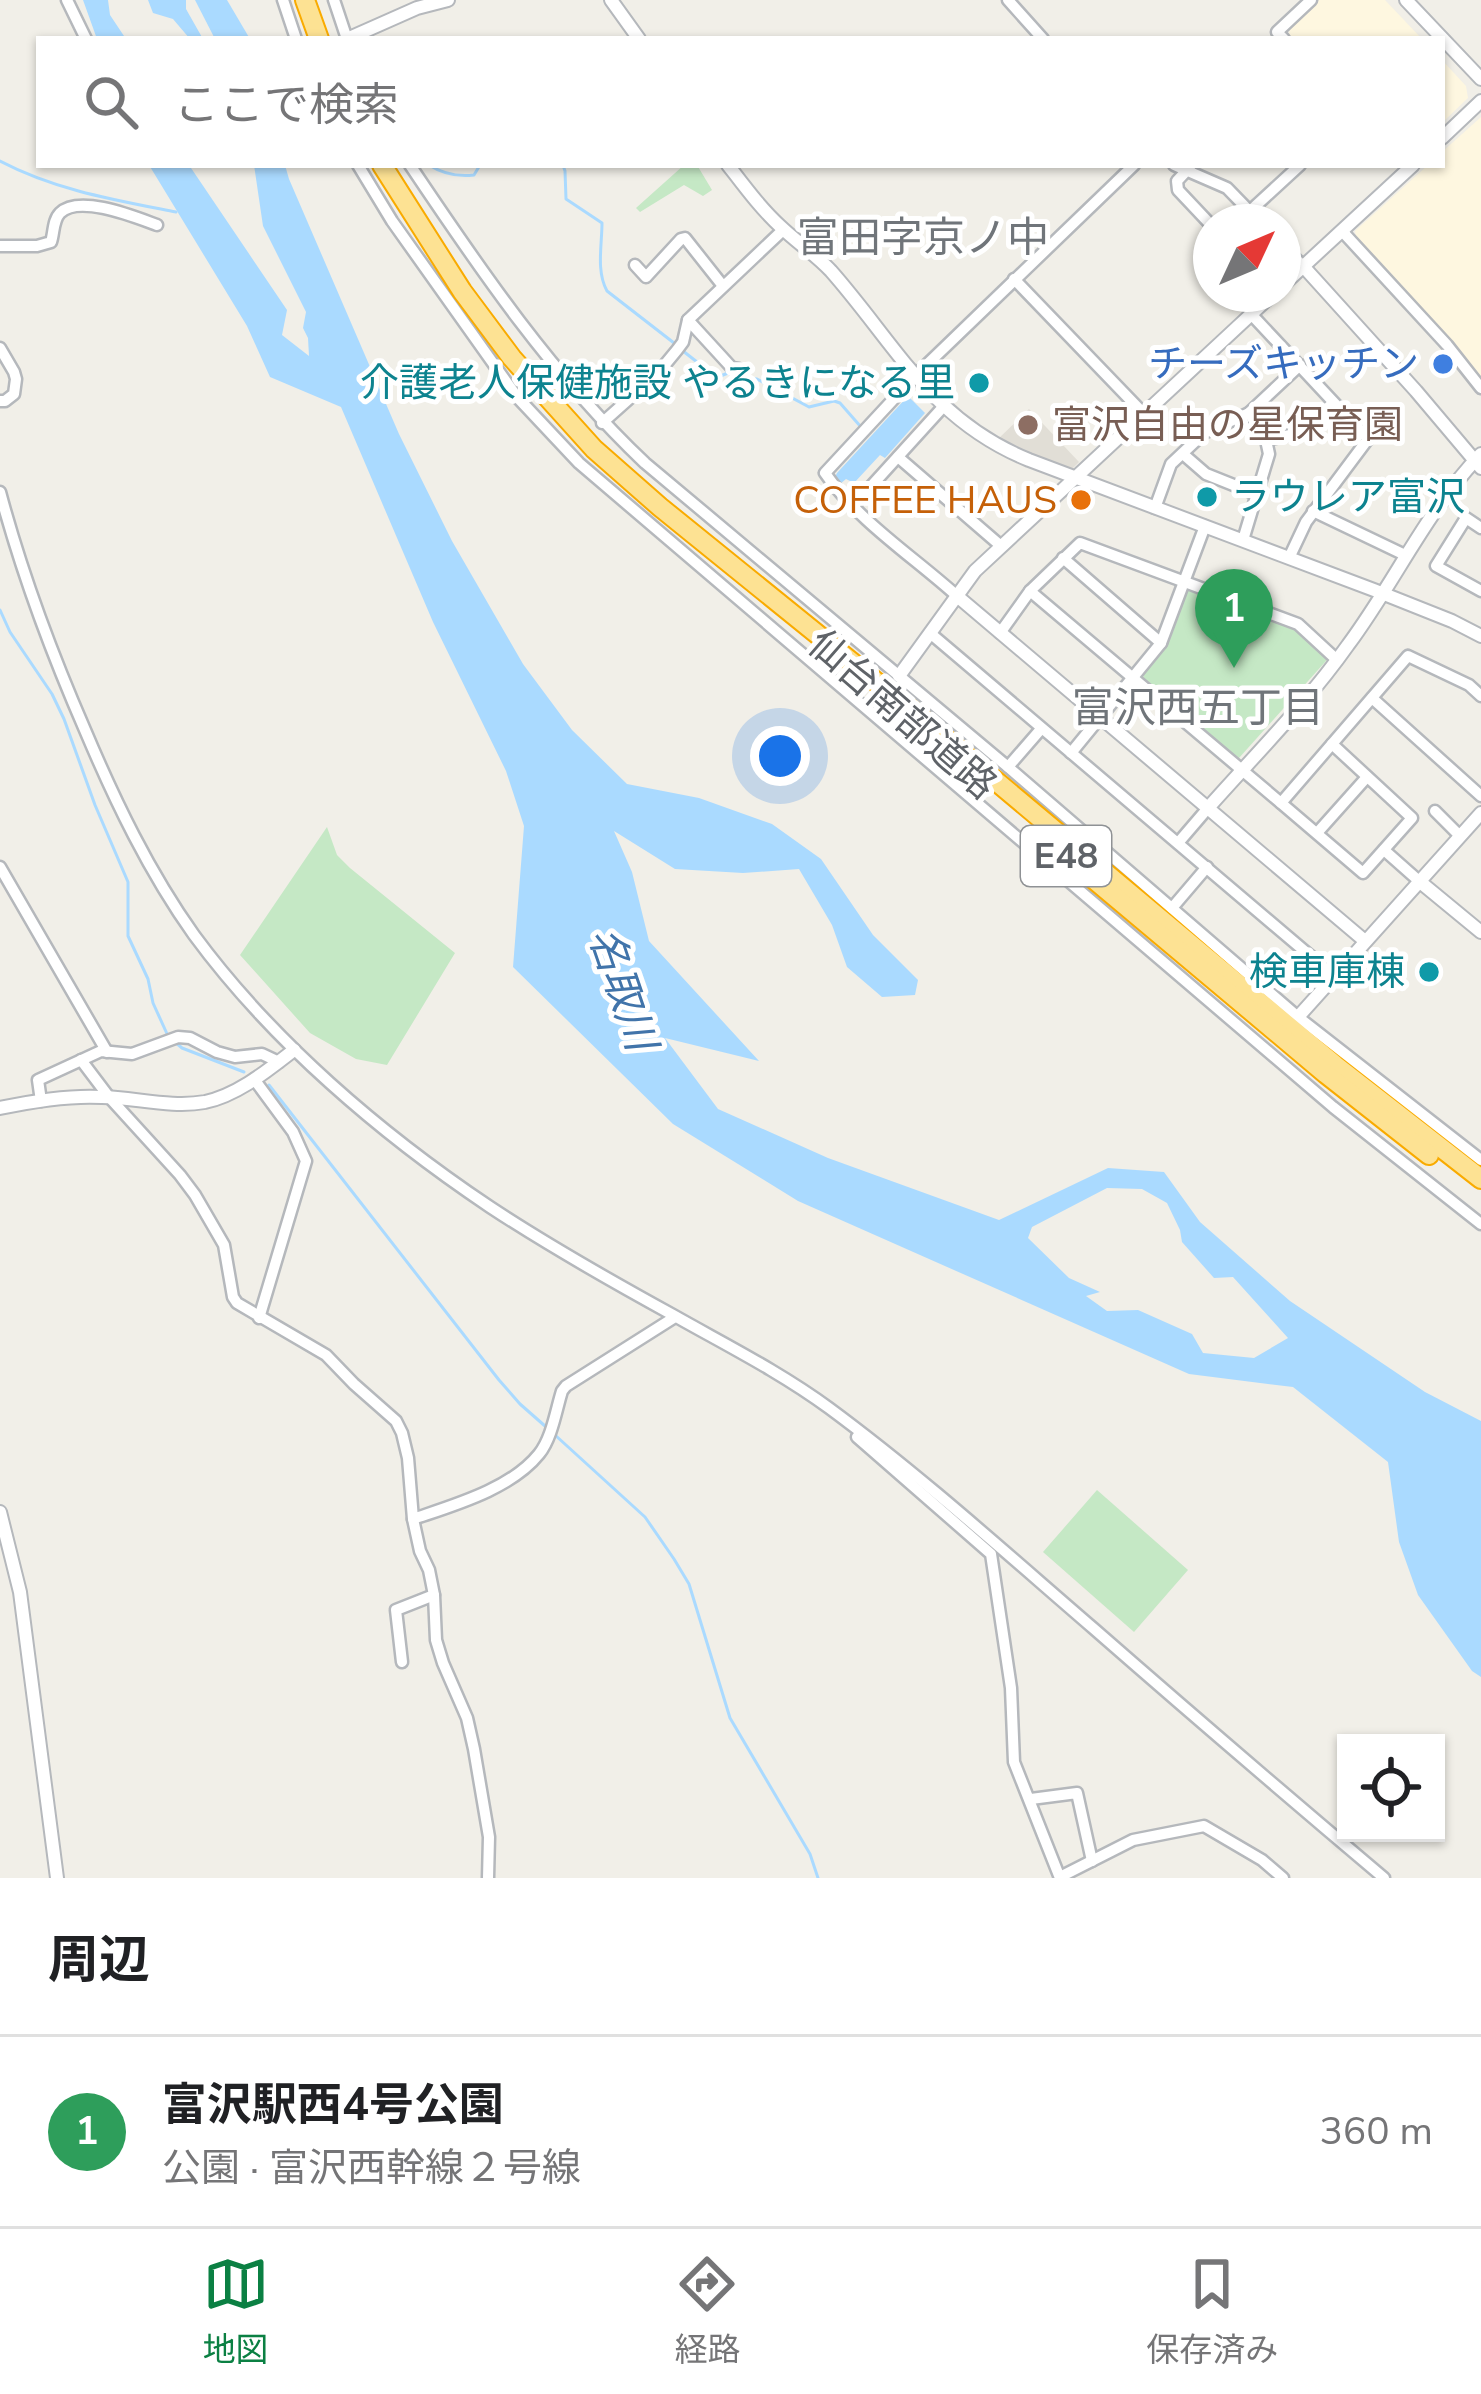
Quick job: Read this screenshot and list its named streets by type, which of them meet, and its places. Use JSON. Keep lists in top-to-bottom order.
{
  "streets": {
    "highway": ["仙台南部道路", "E48"]
  },
  "districts": ["富田字京ノ中", "富沢西五丁目"],
  "water": ["名取川"],
  "places": [
    "チーズキッチン",
    "介護老人保健施設 やるきになる里",
    "富沢自由の星保育園",
    "ラウレア富沢",
    "COFFEE HAUS",
    "検車庫棟"
  ],
  "north": "top right",
  "page": {
    "search": "ここで検索",
    "pins": "1",
    "heading": "周辺",
    "list": [
      {
        "mark": "1",
        "name": "富沢駅西4号公園",
        "note": "公園 · 富沢西幹線２号線",
        "value": "360 m"
      }
    ],
    "nav": ["地図", "経路", "保存済み"]
  }
}
